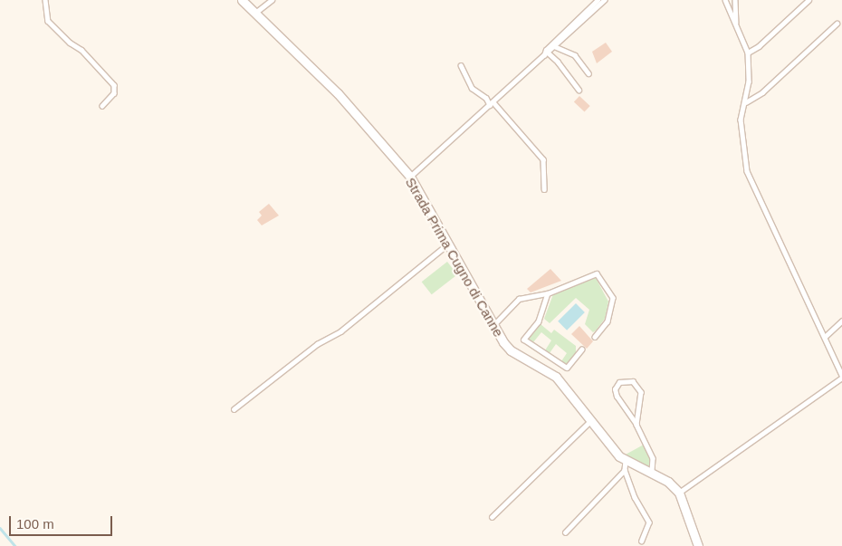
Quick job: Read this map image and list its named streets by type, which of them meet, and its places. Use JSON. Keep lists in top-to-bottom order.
{
  "streets": {
    "street": ["Strada Prima Cugno di Canne"]
  },
  "scale_bar": "100 m"
}
